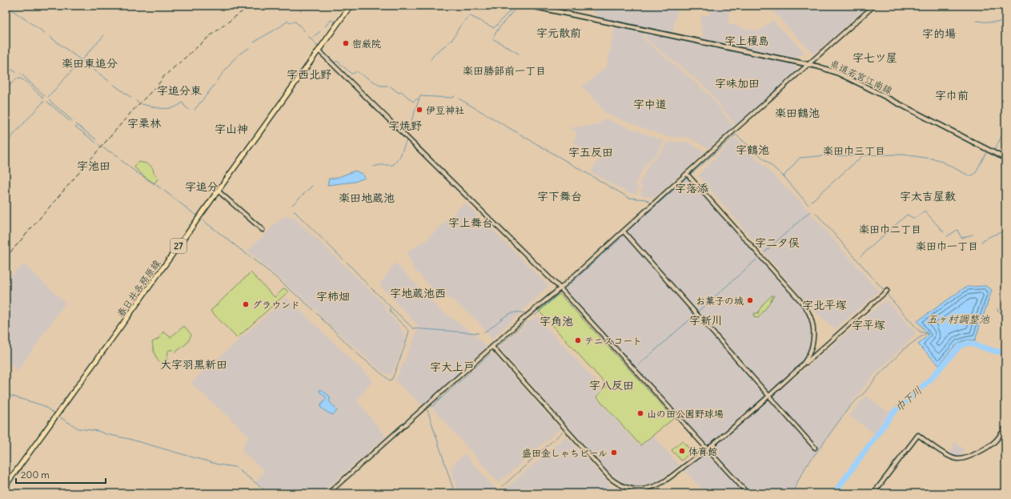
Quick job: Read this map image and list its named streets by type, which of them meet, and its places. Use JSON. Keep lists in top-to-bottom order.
{
  "streets": {
    "main road": ["県道若宮江南線", "27", "春日井各務原線"]
  },
  "districts": [
    "字元散前",
    "字的場",
    "字上榎島",
    "字七ツ屋",
    "楽田東追分",
    "楽田勝部前一丁目",
    "字西北野",
    "字味加田",
    "字追分東",
    "字巾前",
    "字中道",
    "楽田鶴池",
    "字栗林",
    "字焼野",
    "字山神",
    "字鶴池",
    "楽田巾三丁目",
    "字五反田",
    "字池田",
    "字追分",
    "字落添",
    "字下舞台",
    "字太吉屋敷",
    "楽田地蔵池",
    "字上舞台",
    "楽田巾二丁目",
    "字二タ俣",
    "楽田巾一丁目",
    "字地蔵池西",
    "字柿畑",
    "字北平塚",
    "字新川",
    "字角池",
    "字平塚",
    "大字羽黒新田",
    "字大上戸",
    "字八反田"
  ],
  "water": ["五ヶ村調整池", "巾下川"],
  "places": [
    "密厳院",
    "伊豆神社",
    "お菓子の城",
    "グラウンド",
    "テニスコート",
    "山の田公園野球場",
    "体育館",
    "盛田金しゃちビール"
  ],
  "scale_bar": "200 m"
}
